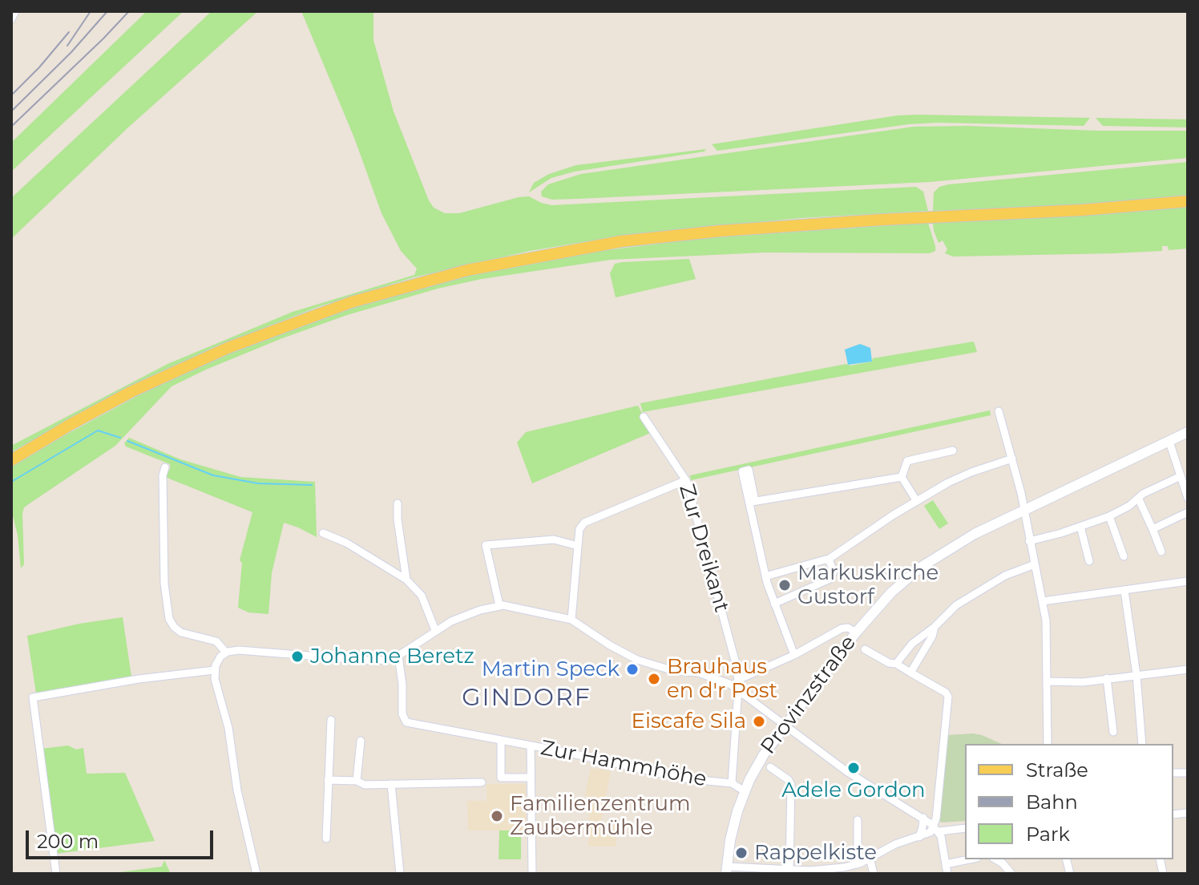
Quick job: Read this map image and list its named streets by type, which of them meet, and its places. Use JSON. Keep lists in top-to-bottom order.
{
  "streets": {
    "street": ["Zur Dreikant", "Provinzstraße", "Zur Hammhöhe"]
  },
  "crossings": [
    ["Zur Dreikant", "Zur Hammhöhe"],
    ["Provinzstraße", "Zur Hammhöhe"]
  ],
  "districts": ["GINDORF"],
  "places": [
    "Markuskirche Gustorf",
    "Johanne Beretz",
    "Martin Speck",
    "Brauhaus en d'r Post",
    "Eiscafe Sila",
    "Adele Gordon",
    "Familienzentrum Zaubermühle",
    "Rappelkiste"
  ],
  "legend": ["Straße", "Bahn", "Park"],
  "scale_bar": "200 m"
}
